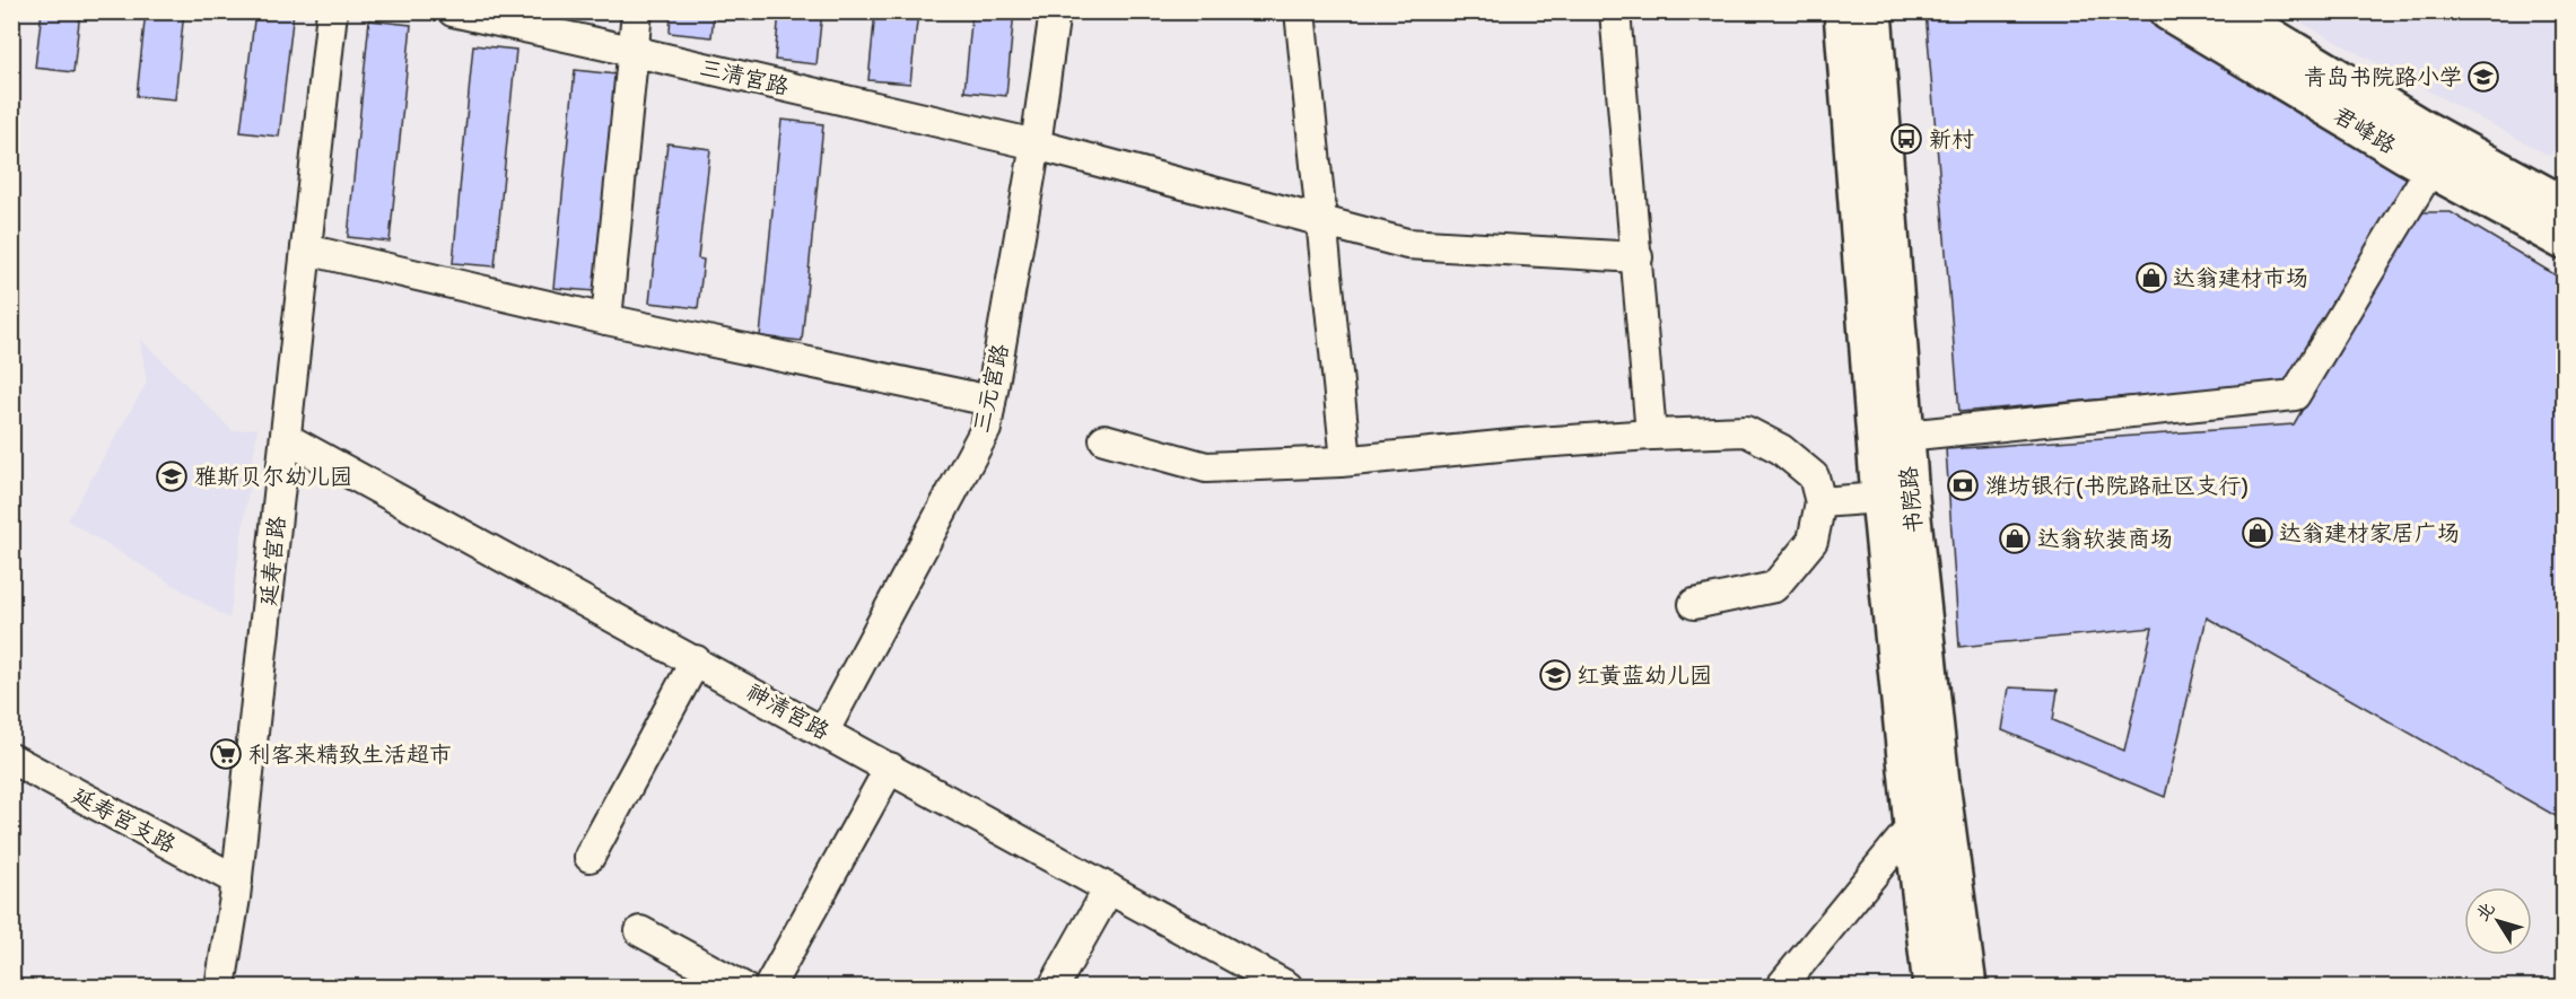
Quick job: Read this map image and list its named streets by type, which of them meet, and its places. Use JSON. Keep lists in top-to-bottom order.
{
  "streets": {
    "main road": ["君峰路", "书院路"],
    "street": [
      "三清宫路",
      "三元宫路",
      "延寿宫路",
      "神清宫路",
      "延寿宫支路"
    ]
  },
  "crossings": [
    ["三清宫路", "三元宫路"],
    ["三元宫路", "神清宫路"],
    ["延寿宫路", "神清宫路"],
    ["延寿宫路", "延寿宫支路"]
  ],
  "places": {
    "school or university": ["青岛书院路小学", "雅斯贝尔幼儿园", "红黄蓝幼儿园"],
    "bus stop": ["新村"],
    "shop": ["达翁建材市场", "达翁建材家居广场", "达翁软装商场"],
    "bank": ["潍坊银行(书院路社区支行)"],
    "supermarket": ["利客来精致生活超市"]
  },
  "north": "top left"
}
